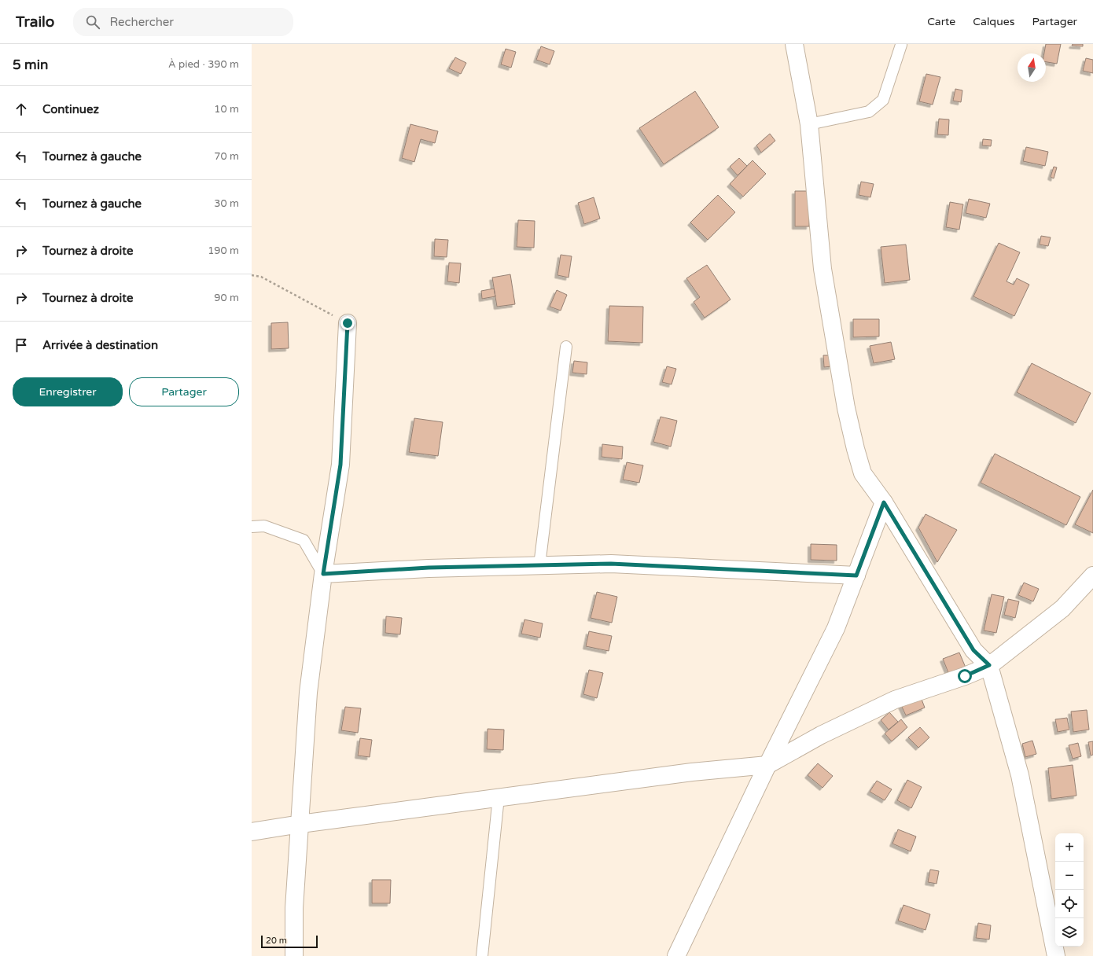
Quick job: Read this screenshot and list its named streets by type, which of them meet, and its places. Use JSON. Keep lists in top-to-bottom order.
{
  "scale_bar": "20 m",
  "north": "top",
  "page": {
    "header": "Trailo",
    "search": "Rechercher",
    "nav": ["Carte", "Calques", "Partager"],
    "heading": ["5 min", "À pied · 390 m"],
    "list": [
      ["Continuez", "10 m"],
      ["Tournez à gauche", "70 m"],
      ["Tournez à gauche", "30 m"],
      ["Tournez à droite", "190 m"],
      ["Tournez à droite", "90 m"],
      "Arrivée à destination"
    ],
    "buttons": ["Enregistrer", "Partager"],
    "map_buttons": ["+", "−"],
    "scale": "20 m"
  }
}
